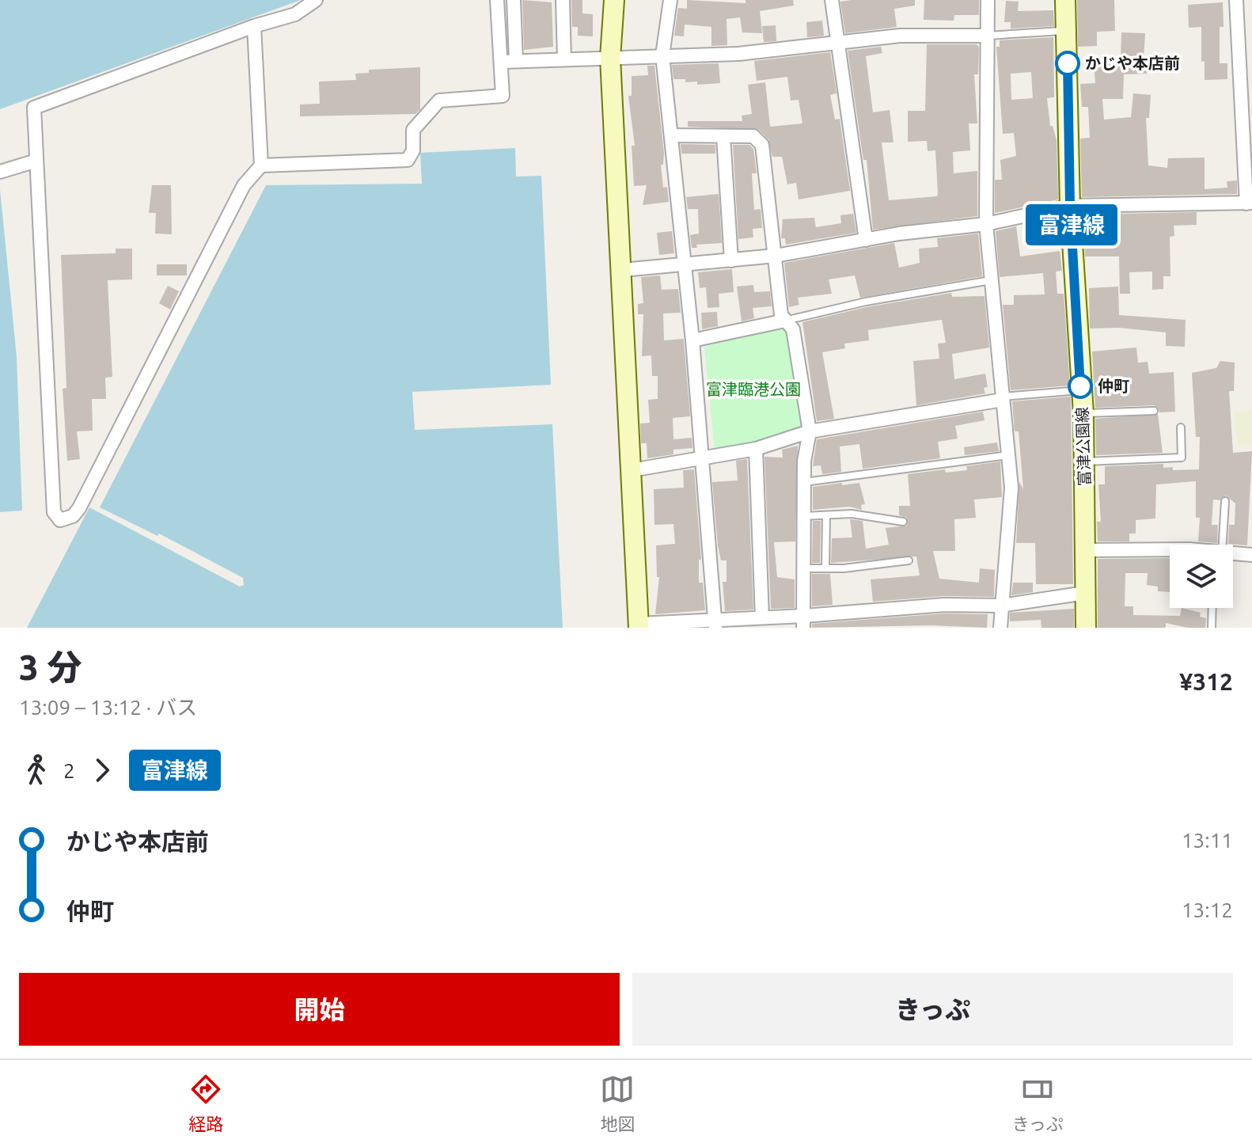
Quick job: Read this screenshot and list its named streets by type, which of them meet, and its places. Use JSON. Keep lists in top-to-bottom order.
{
  "streets": {
    "main road": ["富津公園線"]
  },
  "parks": ["富津臨港公園"],
  "places": ["かじや本店前", "仲町"],
  "lines": ["bus line 富津線"],
  "page": {
    "on_map": "富津線",
    "heading": ["3 分", "13:09 – 13:12 · バス", "¥312"],
    "legs": ["2", "富津線"],
    "list": [
      {
        "name": "かじや本店前",
        "value": "13:11"
      },
      {
        "name": "仲町",
        "value": "13:12"
      }
    ],
    "buttons": ["開始", "きっぷ"],
    "tabs": ["経路", "地図", "きっぷ"]
  }
}
